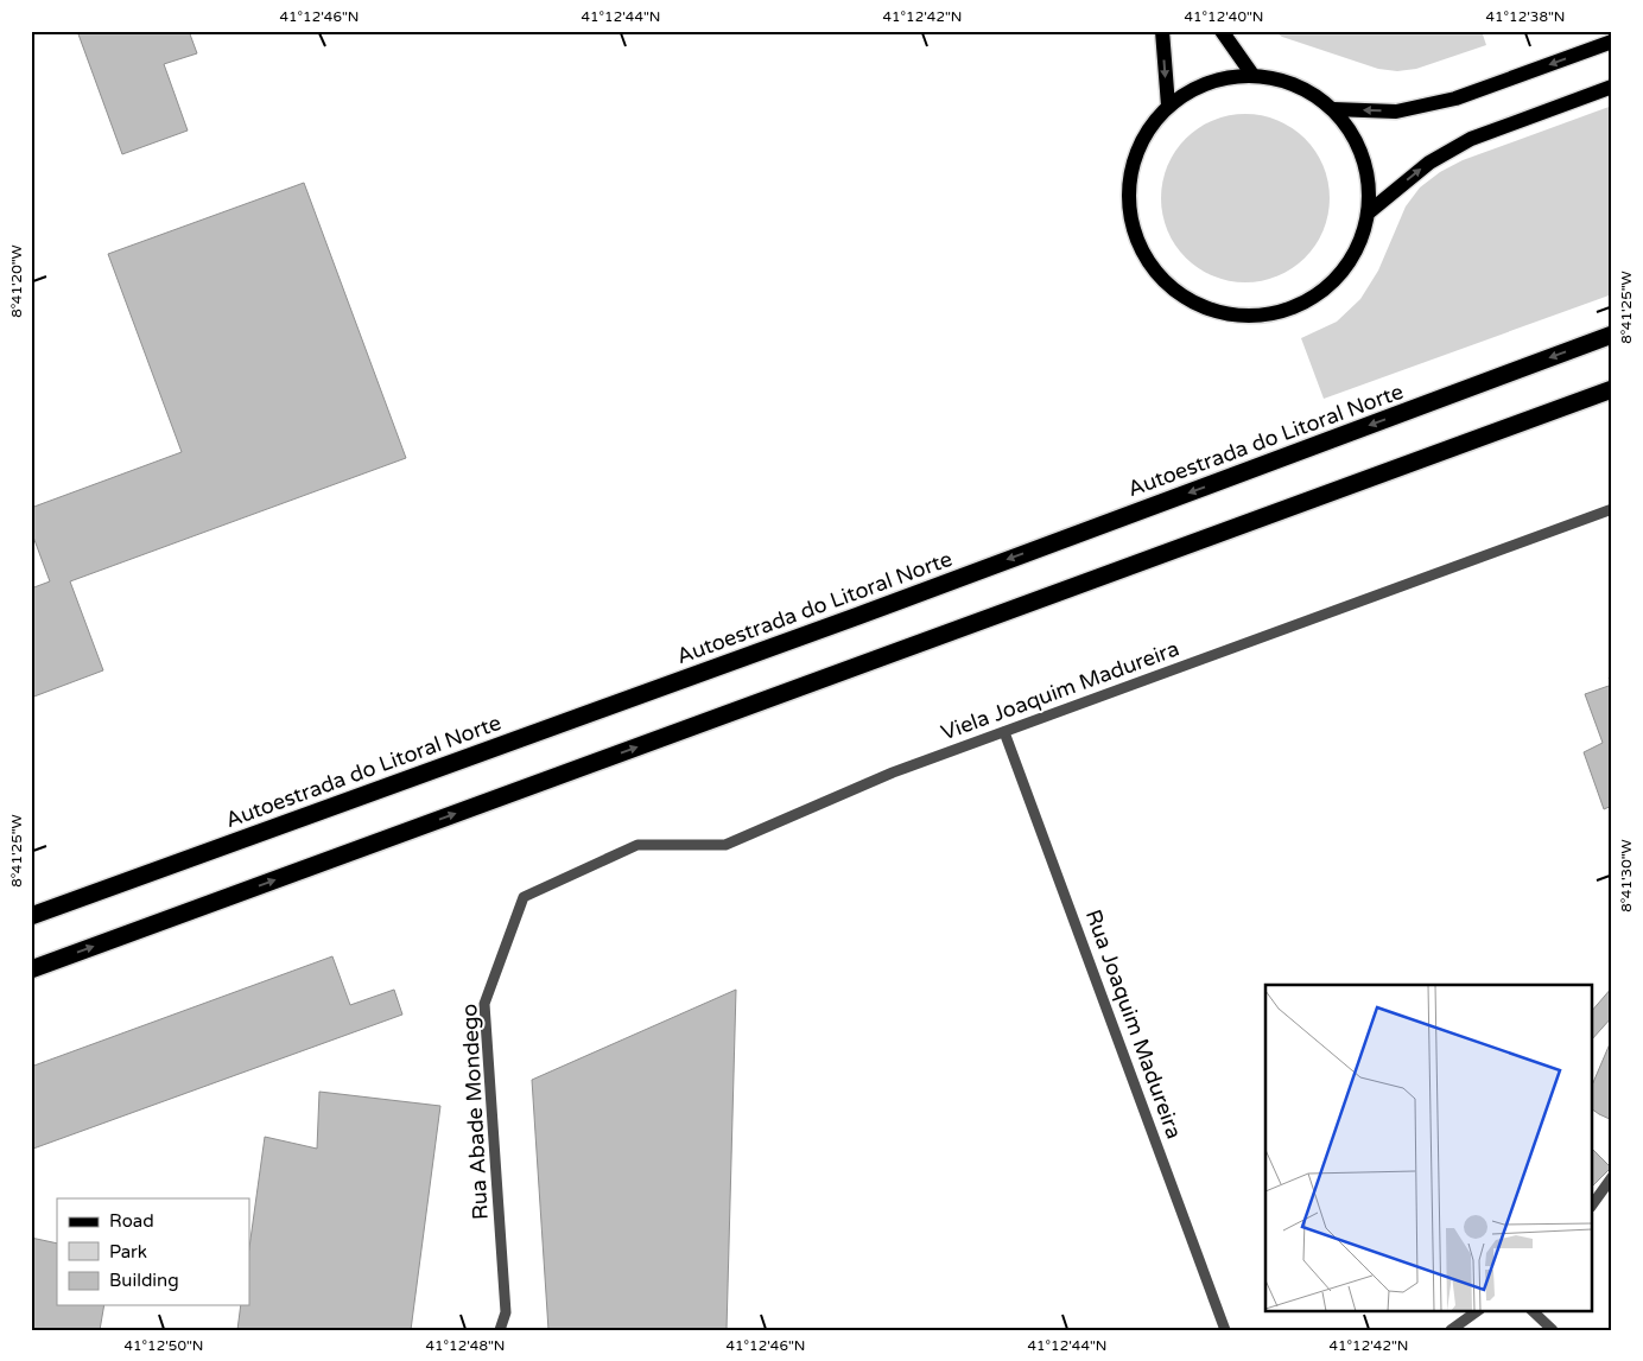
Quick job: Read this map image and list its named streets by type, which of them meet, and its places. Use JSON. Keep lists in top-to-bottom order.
{
  "streets": {
    "highway": ["Autoestrada do Litoral Norte"],
    "street": ["Viela Joaquim Madureira", "Rua Joaquim Madureira", "Rua Abade Mondego"]
  },
  "crossings": [
    ["Viela Joaquim Madureira", "Rua Joaquim Madureira"],
    ["Viela Joaquim Madureira", "Rua Abade Mondego"]
  ],
  "legend": ["Road", "Park", "Building"],
  "coordinates": [
    "41°12'46\"N",
    "41°12'44\"N",
    "41°12'42\"N",
    "41°12'40\"N",
    "41°12'38\"N",
    "8°41'20\"W",
    "8°41'25\"W",
    "8°41'30\"W",
    "41°12'50\"N",
    "41°12'48\"N"
  ]
}
